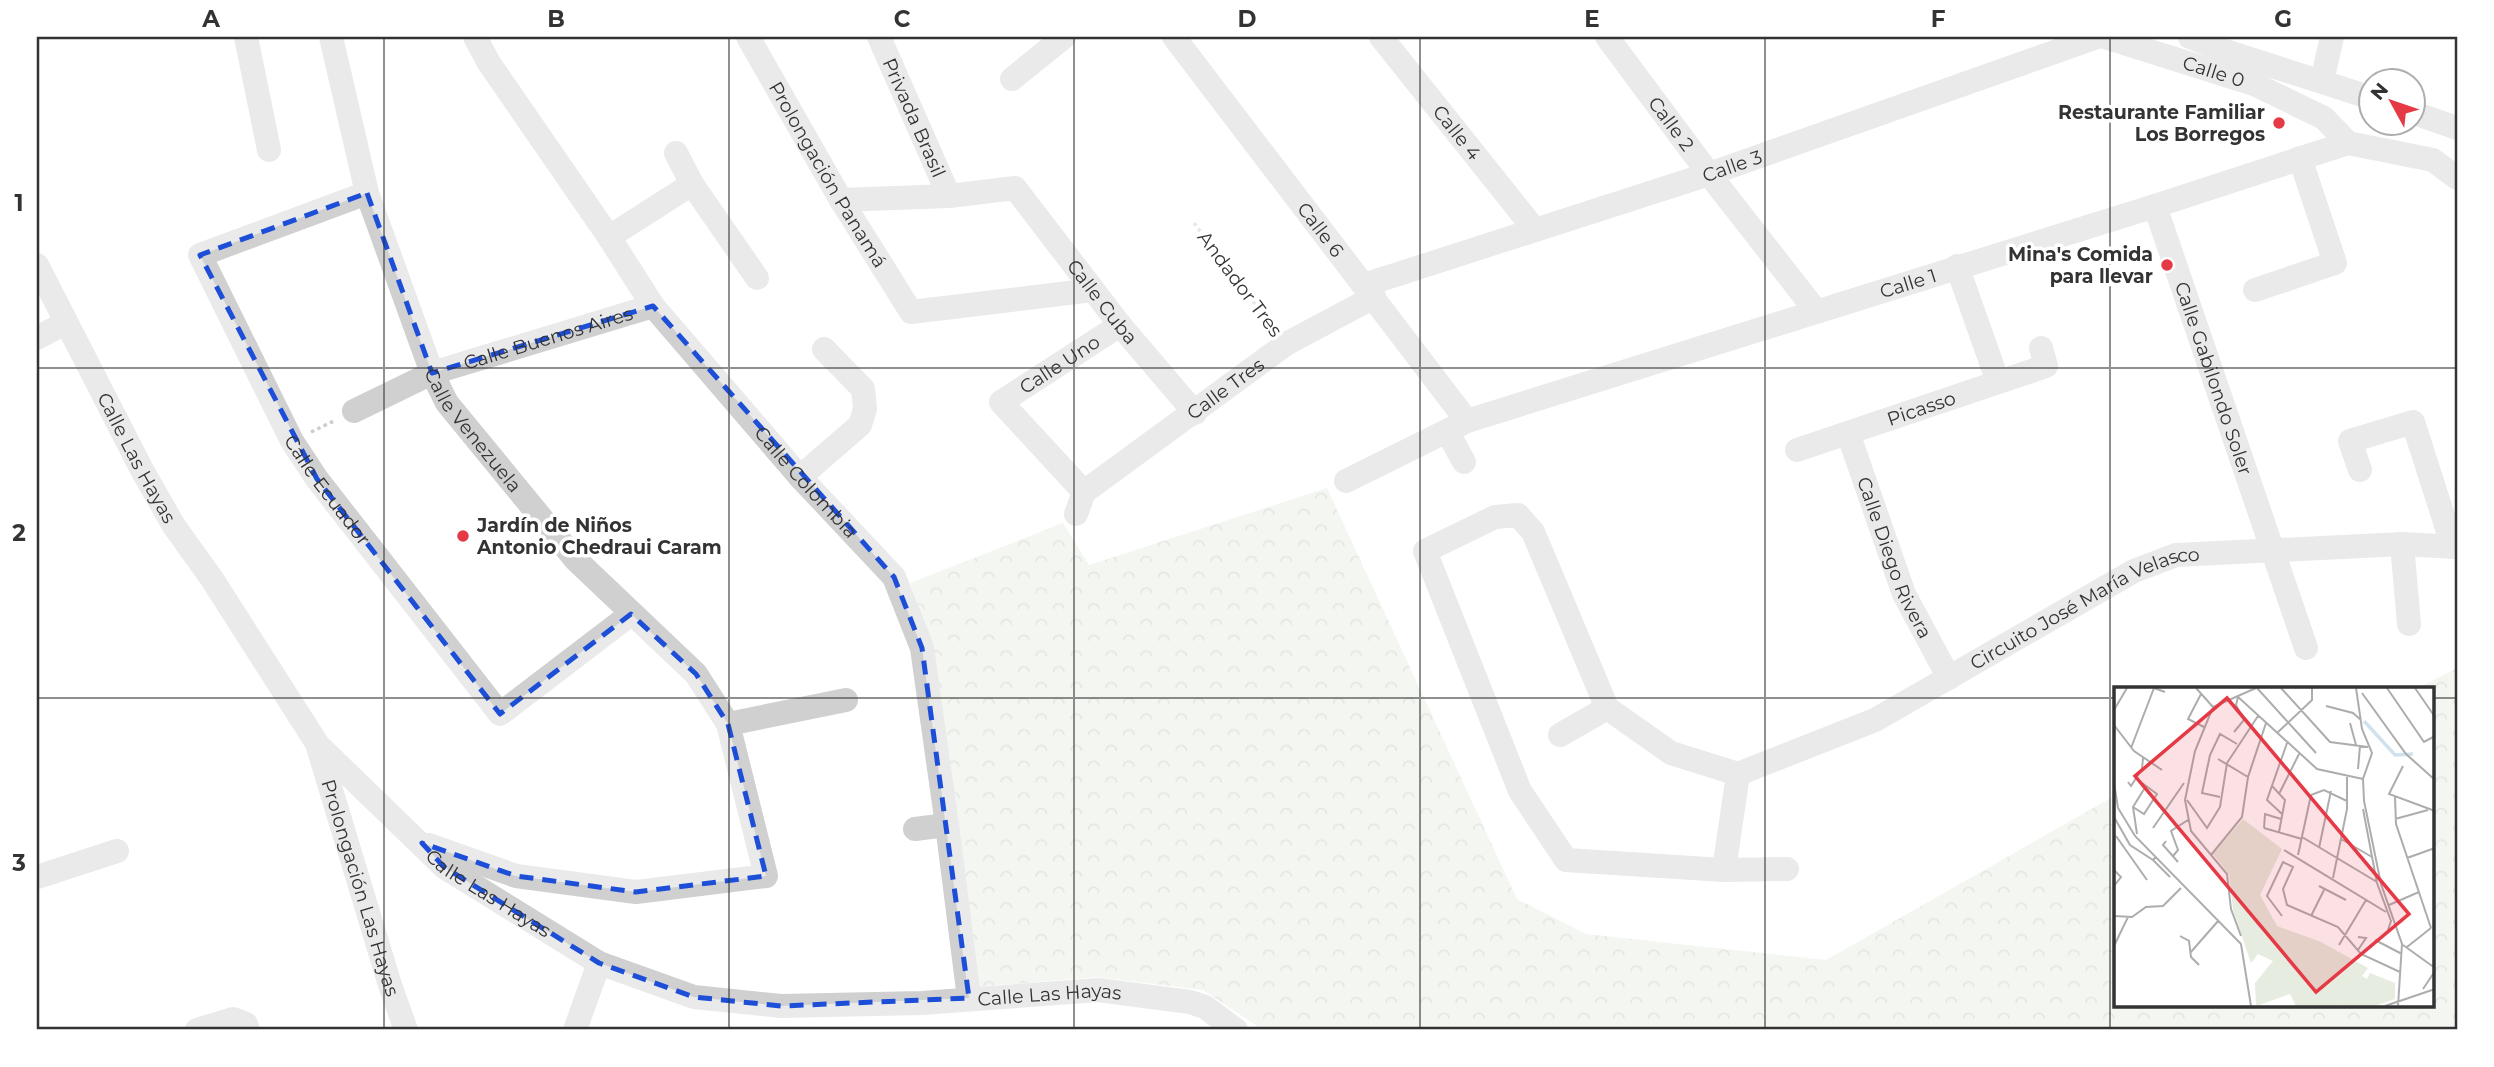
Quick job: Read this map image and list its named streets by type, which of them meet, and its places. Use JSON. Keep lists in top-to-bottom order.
{
  "streets": {
    "street": [
      "Calle 0",
      "Privada Brasil",
      "Calle 2",
      "Calle 4",
      "Calle 3",
      "Prolongación Panamá",
      "Calle 6",
      "Calle 1",
      "Calle Cuba",
      "Calle Buenos Aires",
      "Calle Uno",
      "Calle Gabilondo Soler",
      "Calle Tres",
      "Picasso",
      "Calle Venezuela",
      "Calle Las Hayas",
      "Calle Colombia",
      "Calle Ecuador",
      "Calle Diego Rivera",
      "Circuito José María Velasco",
      "Prolongación Las Hayas"
    ],
    "path": ["Andador Tres"]
  },
  "crossings": [
    ["Calle 0", "Calle 1"],
    ["Privada Brasil", "Calle Cuba"],
    ["Calle 2", "Calle 3"],
    ["Calle 2", "Calle 1"],
    ["Calle 4", "Calle 3"],
    ["Calle 3", "Calle 6"],
    ["Calle 3", "Calle Tres"],
    ["Prolongación Panamá", "Calle Cuba"],
    ["Calle 6", "Calle 1"],
    ["Calle 6", "Calle Tres"],
    ["Calle 1", "Calle Gabilondo Soler"],
    ["Andador Tres", "Calle Tres"],
    ["Calle Cuba", "Calle Uno"],
    ["Calle Cuba", "Calle Tres"],
    ["Calle Buenos Aires", "Calle Venezuela"],
    ["Calle Buenos Aires", "Calle Colombia"],
    ["Calle Uno", "Calle Tres"],
    ["Calle Gabilondo Soler", "Circuito José María Velasco"],
    ["Picasso", "Calle Diego Rivera"],
    ["Calle Venezuela", "Calle Las Hayas"],
    ["Calle Venezuela", "Calle Ecuador"],
    ["Calle Las Hayas", "Calle Colombia"],
    ["Calle Las Hayas", "Prolongación Las Hayas"],
    ["Calle Diego Rivera", "Circuito José María Velasco"]
  ],
  "places": ["Restaurante Familiar Los Borregos", "Mina's Comida para llevar", "Jardín de Niños Antonio Chedraui Caram"],
  "north": "top left",
  "grid": {
    "columns": [
      "A",
      "B",
      "C",
      "D",
      "E",
      "F",
      "G"
    ],
    "rows": ["1", "2", "3"]
  }
}
